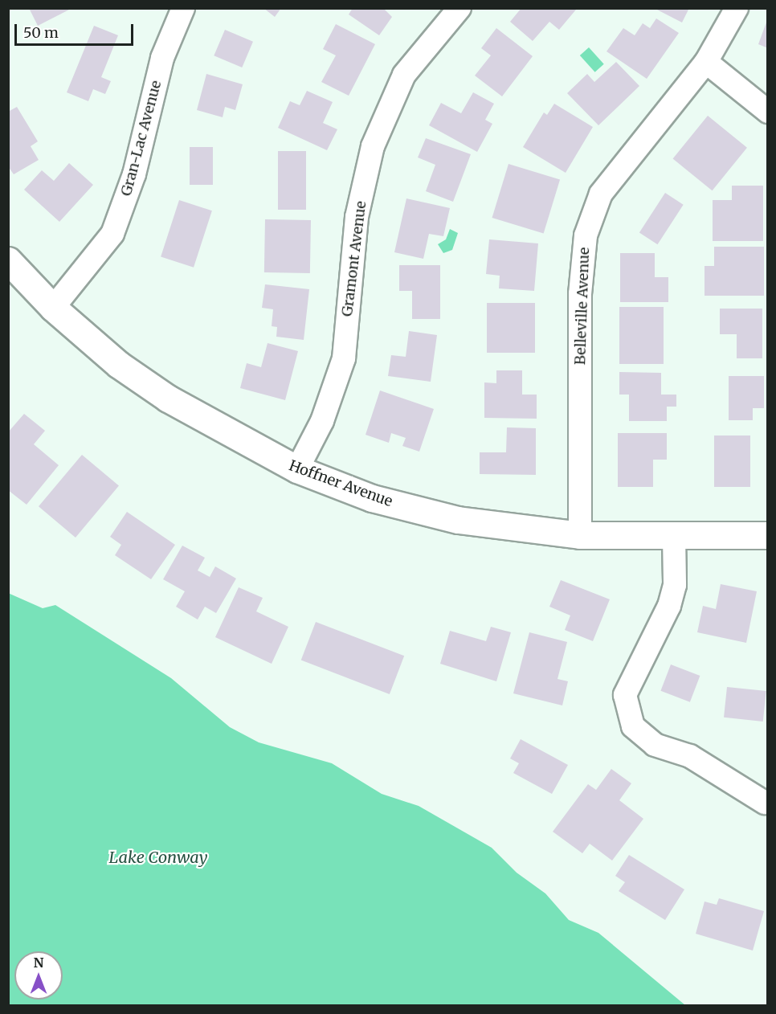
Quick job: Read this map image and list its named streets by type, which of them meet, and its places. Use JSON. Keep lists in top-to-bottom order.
{
  "streets": {
    "main road": ["Hoffner Avenue"],
    "street": ["Gran-Lac Avenue", "Gramont Avenue", "Belleville Avenue"]
  },
  "crossings": [
    ["Gran-Lac Avenue", "Hoffner Avenue"],
    ["Gramont Avenue", "Hoffner Avenue"],
    ["Belleville Avenue", "Hoffner Avenue"]
  ],
  "water": ["Lake Conway"],
  "scale_bar": "50 m",
  "north": "top"
}
